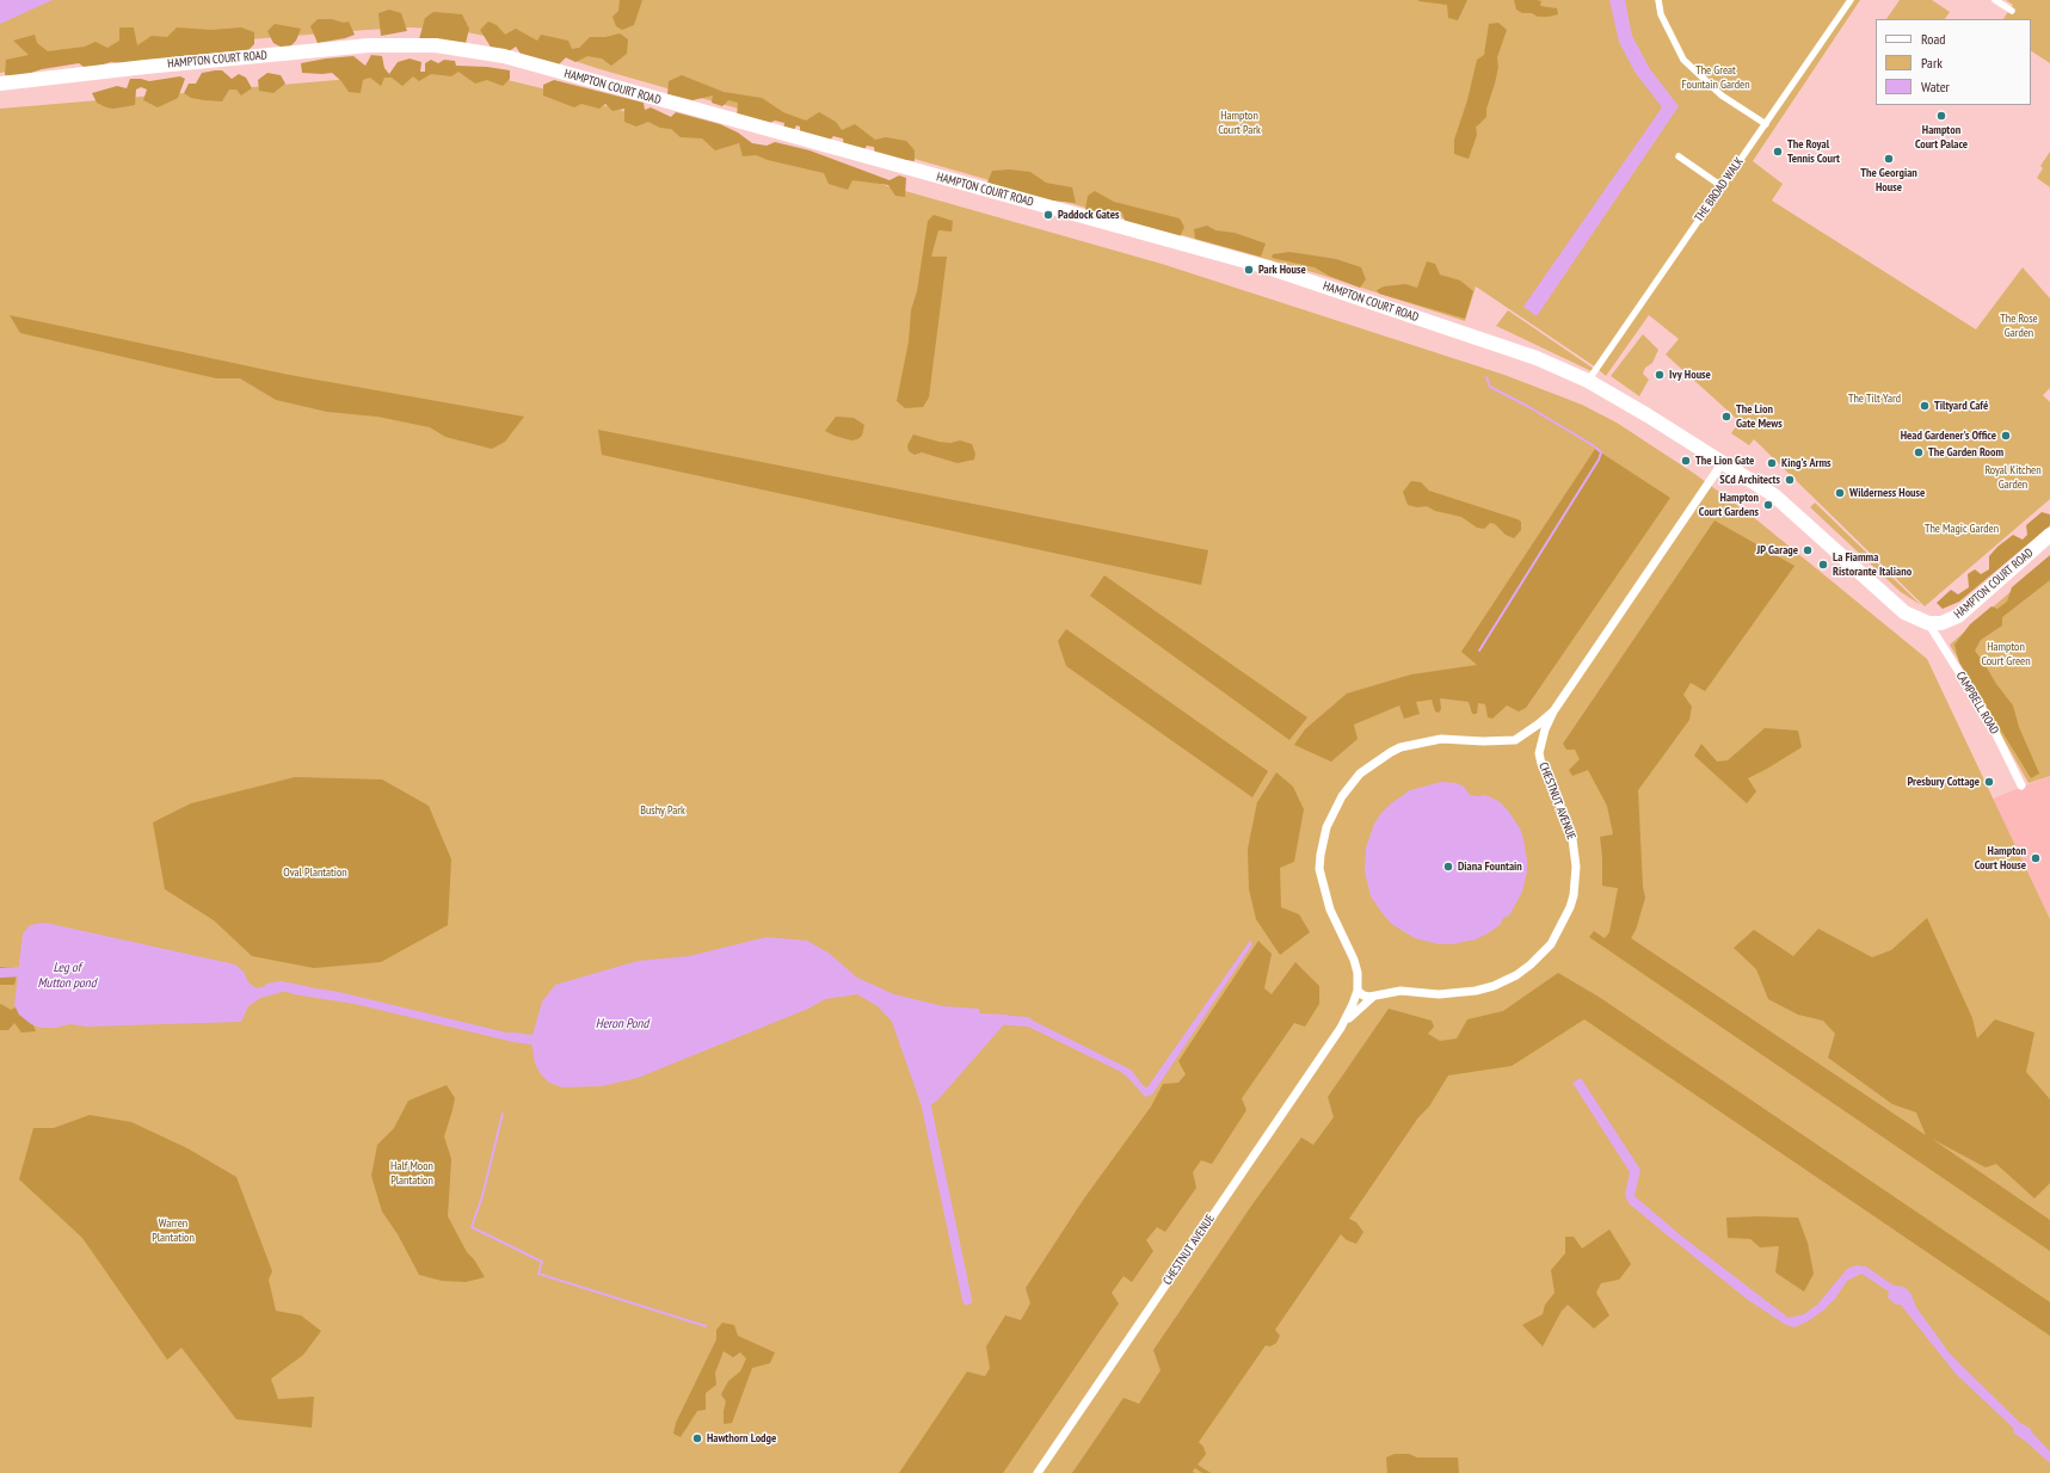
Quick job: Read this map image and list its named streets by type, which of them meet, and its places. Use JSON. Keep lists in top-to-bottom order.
{
  "streets": {
    "main road": ["HAMPTON COURT ROAD"],
    "street": ["THE BROAD WALK", "CAMPBELL ROAD", "CHESTNUT AVENUE"]
  },
  "crossings": [
    ["HAMPTON COURT ROAD", "THE BROAD WALK"],
    ["HAMPTON COURT ROAD", "CAMPBELL ROAD"],
    ["HAMPTON COURT ROAD", "CHESTNUT AVENUE"]
  ],
  "water": ["Leg of Mutton pond", "Heron Pond"],
  "parks": [
    "The Great Fountain Garden",
    "Hampton Court Park",
    "The Rose Garden",
    "The Tilt Yard",
    "Royal Kitchen Garden",
    "The Magic Garden",
    "Hampton Court Green",
    "Bushy Park",
    "Oval Plantation",
    "Half Moon Plantation",
    "Warren Plantation"
  ],
  "places": [
    "Hampton Court Palace",
    "The Royal Tennis Court",
    "The Georgian House",
    "Paddock Gates",
    "Park House",
    "Ivy House",
    "Tiltyard Café",
    "The Lion Gate Mews",
    "Head Gardener's Office",
    "The Garden Room",
    "The Lion Gate",
    "King's Arms",
    "SCd Architects",
    "Wilderness House",
    "Hampton Court Gardens",
    "JP Garage",
    "La Fiamma Ristorante Italiano",
    "Presbury Cottage",
    "Hampton Court House",
    "Diana Fountain",
    "Hawthorn Lodge"
  ],
  "legend": ["Road", "Park", "Water"]
}
